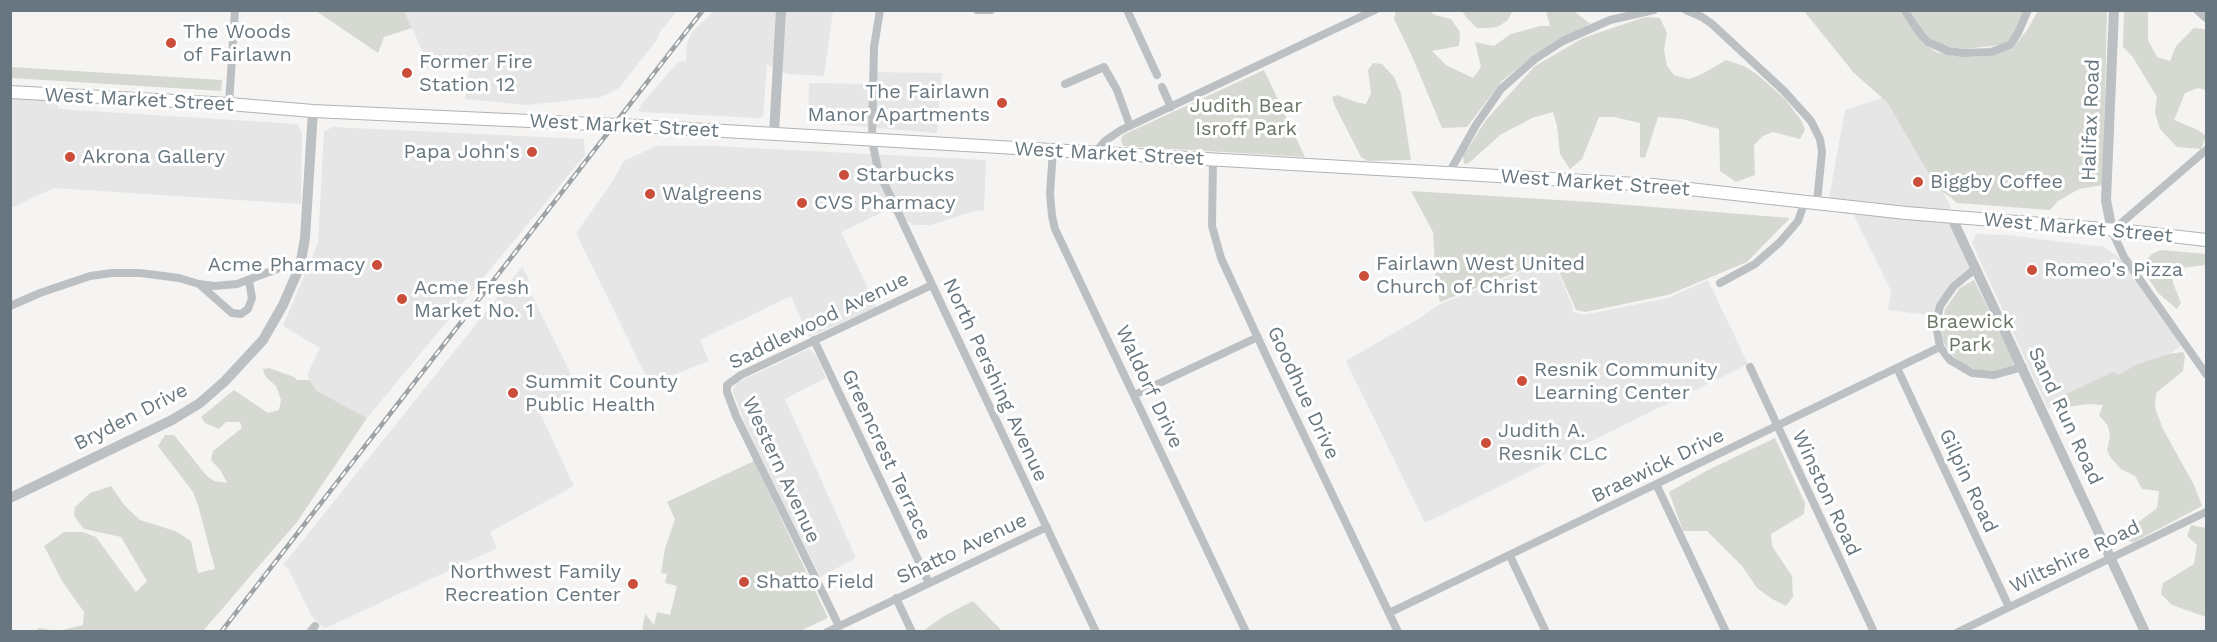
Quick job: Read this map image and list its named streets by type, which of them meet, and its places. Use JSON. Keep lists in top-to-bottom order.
{
  "streets": {
    "main road": ["West Market Street"],
    "street": [
      "Halifax Road",
      "Saddlewood Avenue",
      "North Pershing Avenue",
      "Waldorf Drive",
      "Goodhue Drive",
      "Sand Run Road",
      "Bryden Drive",
      "Greencrest Terrace",
      "Braewick Drive",
      "Western Avenue",
      "Gilpin Road",
      "Winston Road",
      "Shatto Avenue",
      "Wiltshire Road"
    ]
  },
  "crossings": [
    ["West Market Street", "Halifax Road"],
    ["West Market Street", "North Pershing Avenue"],
    ["West Market Street", "Waldorf Drive"],
    ["West Market Street", "Goodhue Drive"],
    ["West Market Street", "Sand Run Road"],
    ["West Market Street", "Bryden Drive"],
    ["Saddlewood Avenue", "North Pershing Avenue"],
    ["Saddlewood Avenue", "Greencrest Terrace"],
    ["Saddlewood Avenue", "Western Avenue"],
    ["North Pershing Avenue", "Shatto Avenue"],
    ["Goodhue Drive", "Braewick Drive"],
    ["Sand Run Road", "Wiltshire Road"],
    ["Greencrest Terrace", "Shatto Avenue"],
    ["Braewick Drive", "Gilpin Road"],
    ["Braewick Drive", "Winston Road"],
    ["Western Avenue", "Shatto Avenue"],
    ["Gilpin Road", "Wiltshire Road"]
  ],
  "parks": ["Judith Bear Isroff Park", "Braewick Park"],
  "places": [
    "The Woods of Fairlawn",
    "Former Fire Station 12",
    "The Fairlawn Manor Apartments",
    "Papa John's",
    "Akrona Gallery",
    "Starbucks",
    "Biggby Coffee",
    "Walgreens",
    "CVS Pharmacy",
    "Acme Pharmacy",
    "Romeo's Pizza",
    "Fairlawn West United Church of Christ",
    "Acme Fresh Market No. 1",
    "Resnik Community Learning Center",
    "Summit County Public Health",
    "Judith A. Resnik CLC",
    "Shatto Field",
    "Northwest Family Recreation Center"
  ]
}
